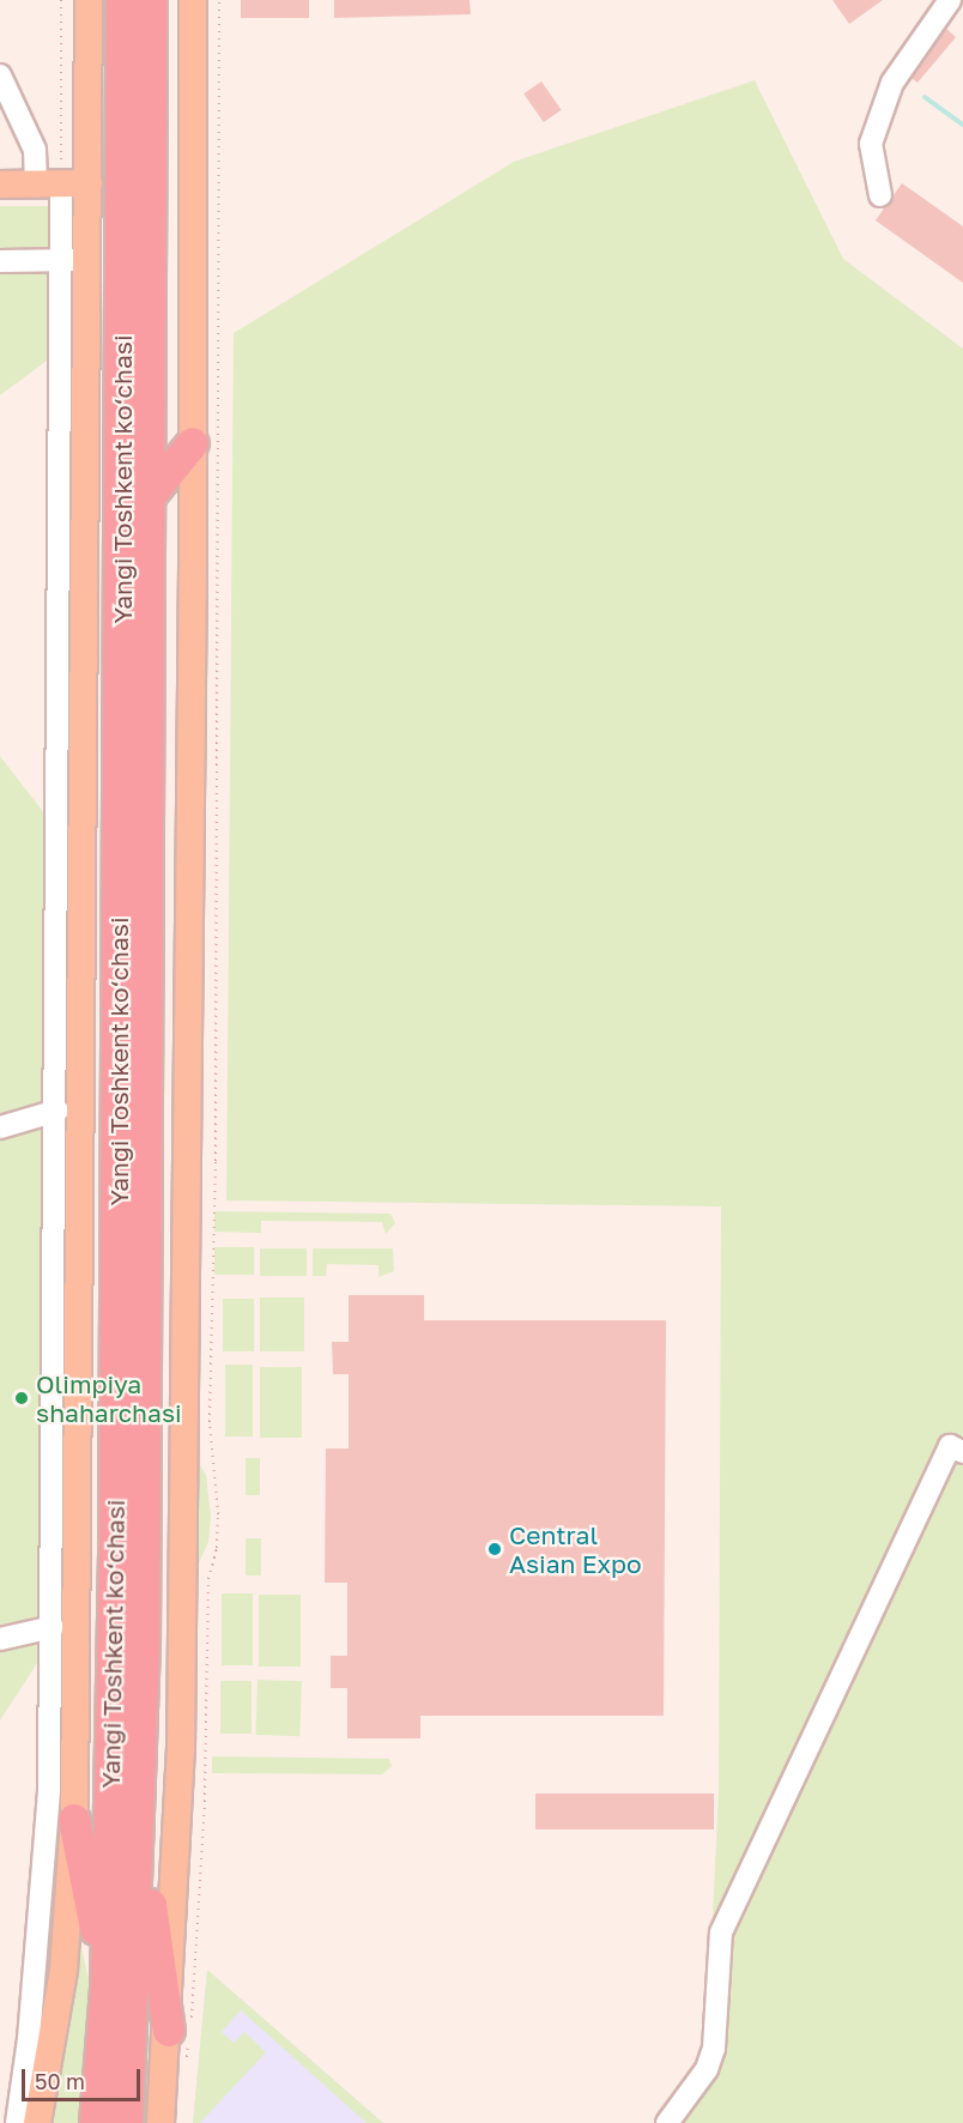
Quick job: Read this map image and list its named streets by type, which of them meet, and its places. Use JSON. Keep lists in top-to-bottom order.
{
  "streets": {
    "highway": ["Yangi Toshkent ko‘chasi"]
  },
  "places": ["Olimpiya shaharchasi", "Central Asian Expo"],
  "scale_bar": "50 m"
}
